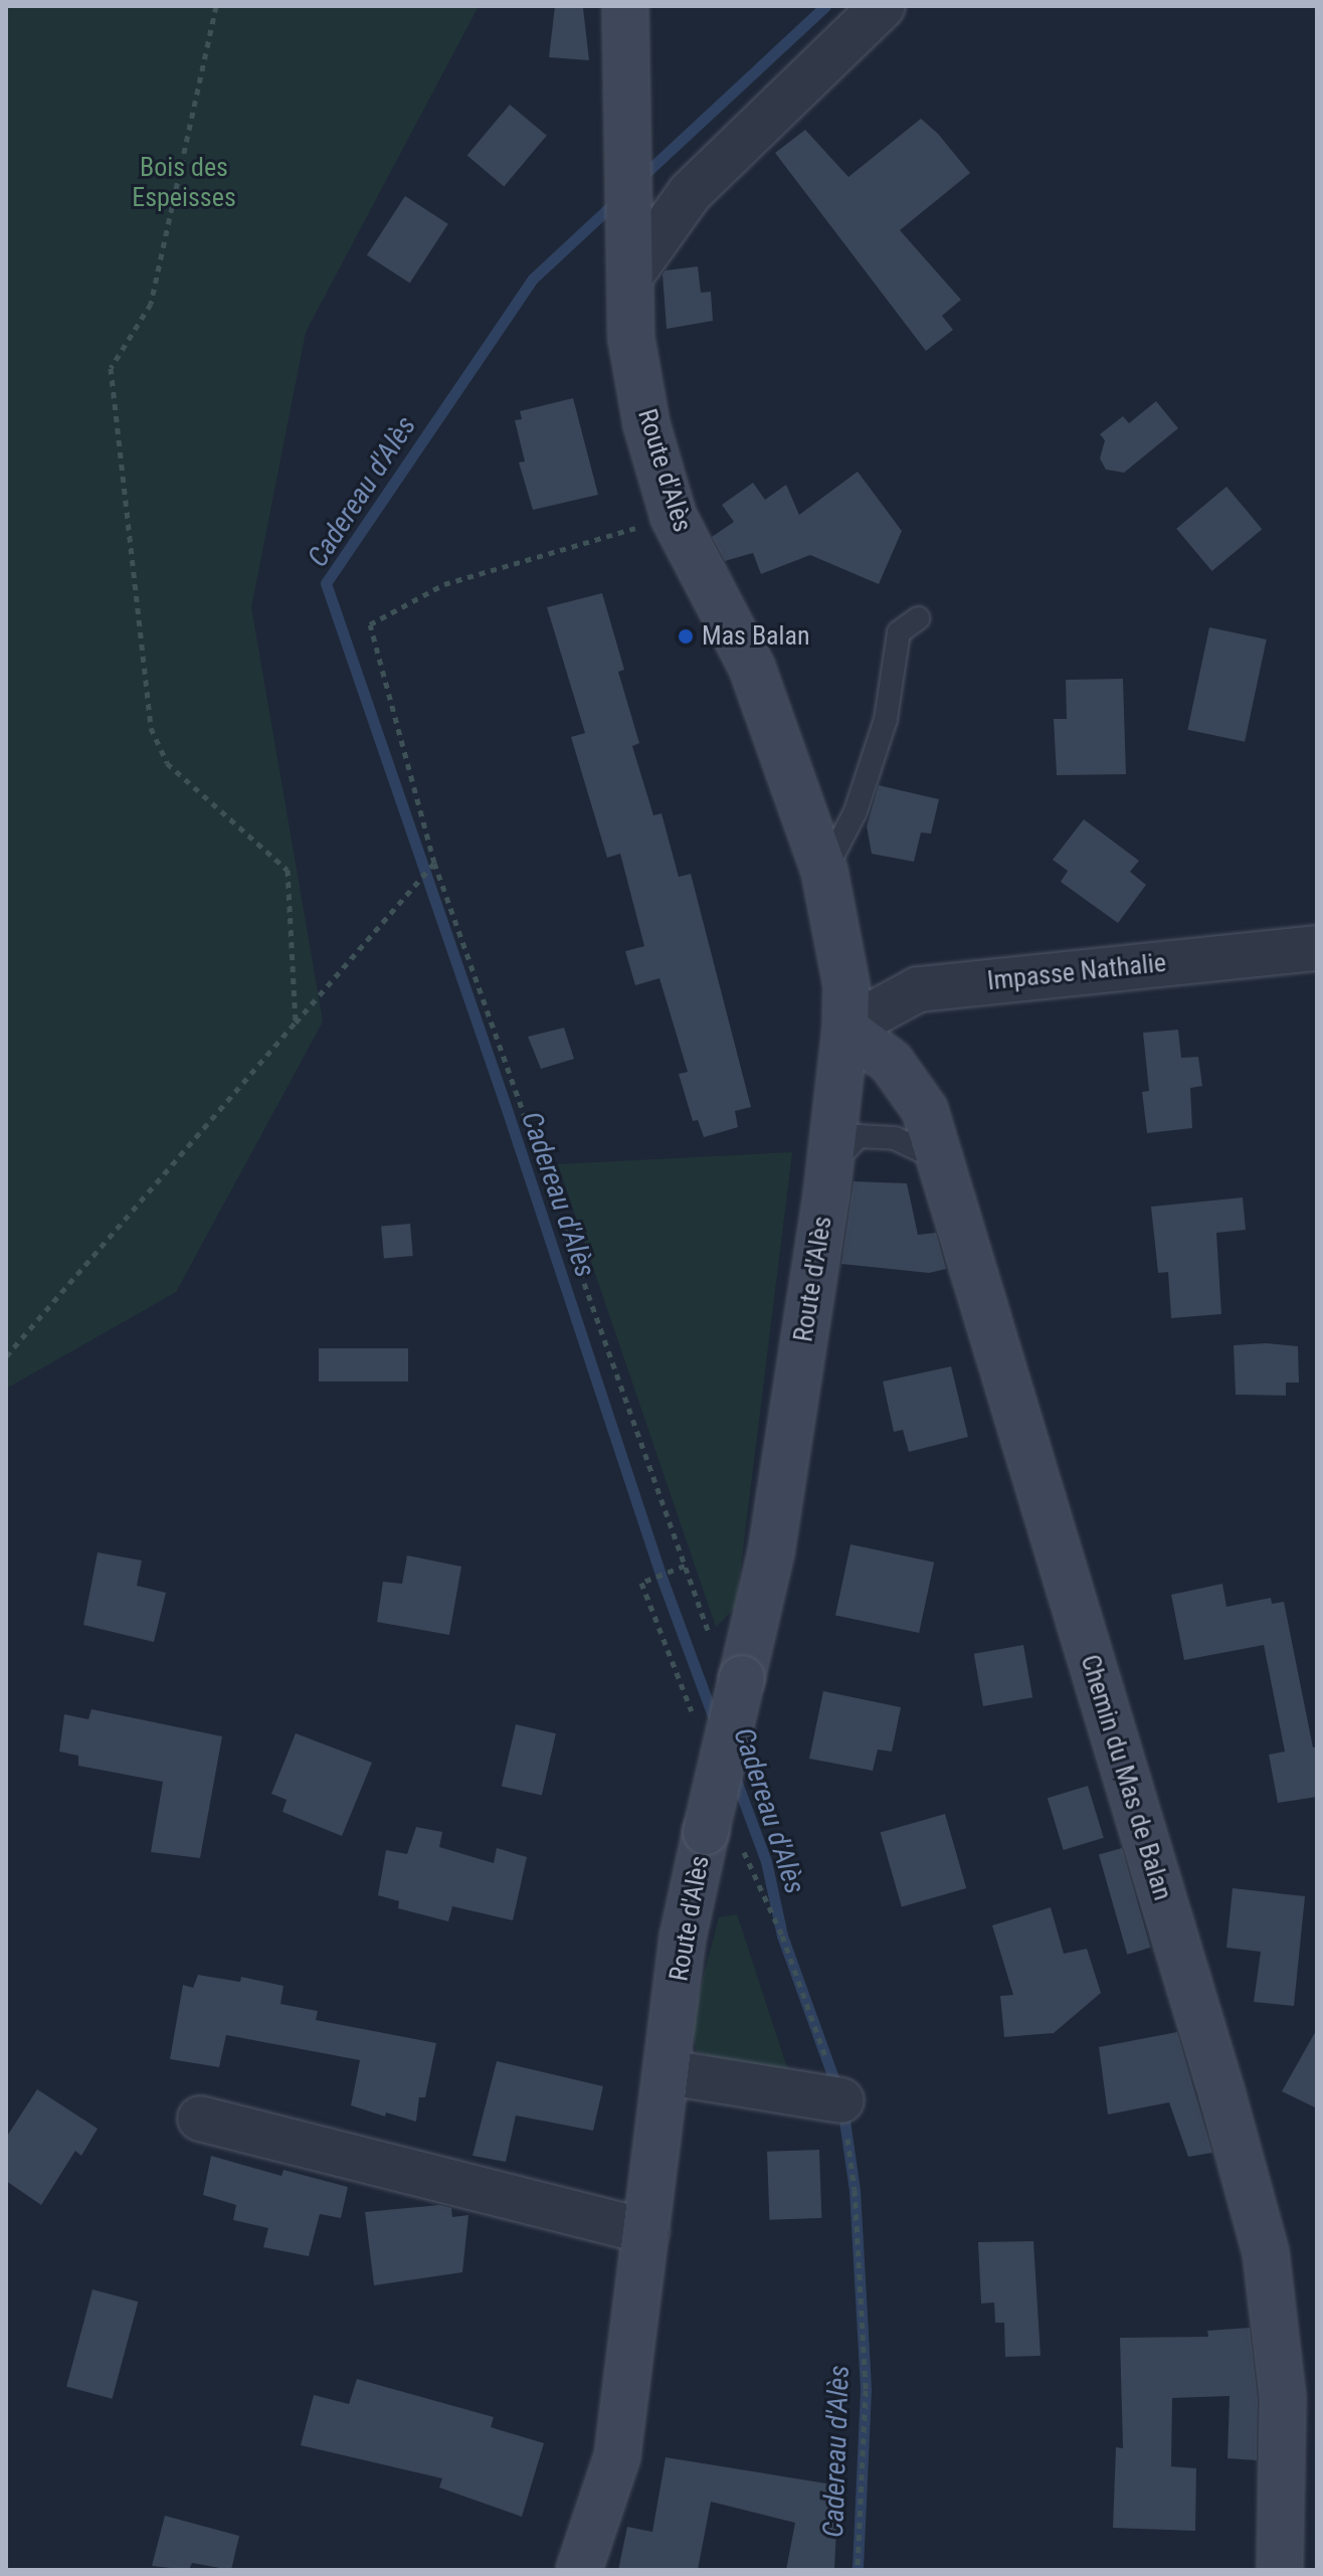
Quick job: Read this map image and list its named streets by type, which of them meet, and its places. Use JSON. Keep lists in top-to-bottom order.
{
  "streets": {
    "main road": ["Route d'Alès", "Chemin du Mas de Balan"],
    "street": ["Impasse Nathalie"]
  },
  "crossings": [
    ["Route d'Alès", "Impasse Nathalie"],
    ["Route d'Alès", "Chemin du Mas de Balan"],
    ["Impasse Nathalie", "Chemin du Mas de Balan"]
  ],
  "water": ["Cadereau d'Alès"],
  "parks": ["Bois des Espeisses"],
  "places": ["Mas Balan"]
}
